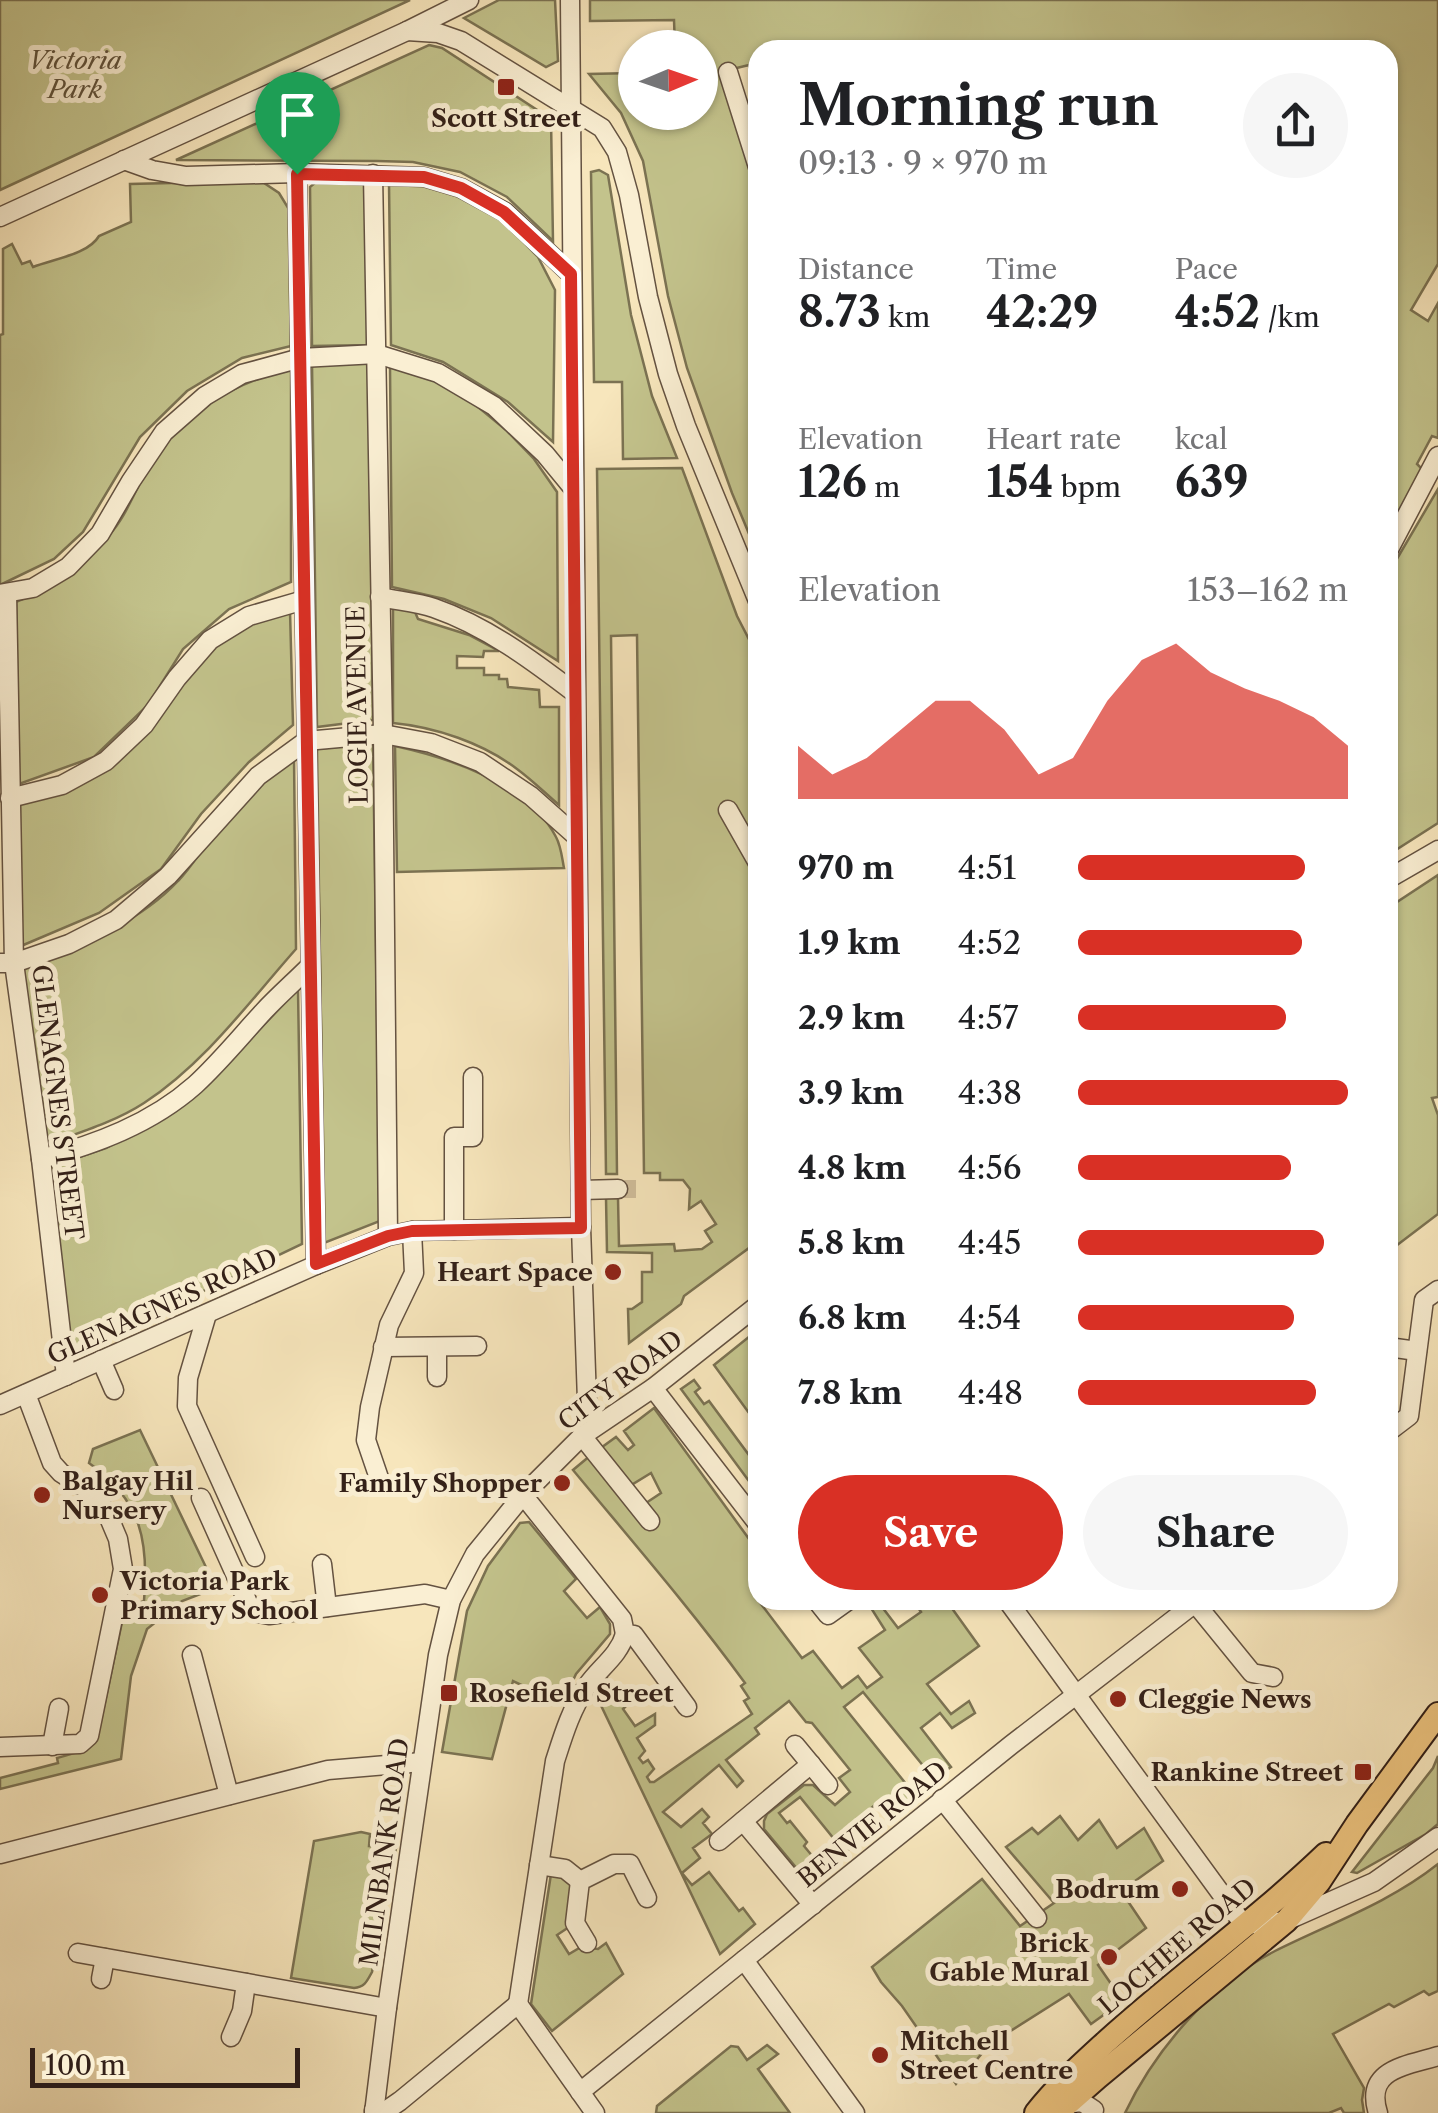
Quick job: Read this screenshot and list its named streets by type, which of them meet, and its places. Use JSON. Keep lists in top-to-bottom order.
{
  "streets": {
    "main road": ["LOCHEE ROAD"],
    "street": [
      "LOGIE AVENUE",
      "GLENAGNES STREET",
      "GLENAGNES ROAD",
      "CITY ROAD",
      "BENVIE ROAD",
      "MILNBANK ROAD"
    ]
  },
  "crossings": [
    ["LOGIE AVENUE", "GLENAGNES ROAD"],
    ["GLENAGNES STREET", "GLENAGNES ROAD"],
    ["CITY ROAD", "MILNBANK ROAD"]
  ],
  "parks": ["Victoria Park"],
  "places": {
    "transit": ["Scott Street", "Rosefield Street", "Rankine Street"],
    "other": [
      "Heart Space",
      "Family Shopper",
      "Balgay Hil Nursery",
      "Victoria Park Primary School",
      "Cleggie News",
      "Bodrum",
      "Brick Gable Mural",
      "Mitchell Street Centre"
    ]
  },
  "scale_bar": "100 m",
  "north": "right",
  "page": {
    "heading": ["Morning run", "09:13 · 9 × 970 m"],
    "stats": [
      ["Distance", "8.73 km"],
      ["Time", "42:29"],
      ["Pace", "4:52 /km"],
      ["Elevation", "126 m"],
      ["Heart rate", "154 bpm"],
      ["kcal", "639"]
    ],
    "chart": ["Elevation", "153–162 m"],
    "list": [
      {
        "name": "970 m",
        "note": "4:51"
      },
      {
        "name": "1.9 km",
        "note": "4:52"
      },
      {
        "name": "2.9 km",
        "note": "4:57"
      },
      {
        "name": "3.9 km",
        "note": "4:38"
      },
      {
        "name": "4.8 km",
        "note": "4:56"
      },
      {
        "name": "5.8 km",
        "note": "4:45"
      },
      {
        "name": "6.8 km",
        "note": "4:54"
      },
      {
        "name": "7.8 km",
        "note": "4:48"
      }
    ],
    "buttons": ["Save", "Share"],
    "scale": "100 m"
  }
}
